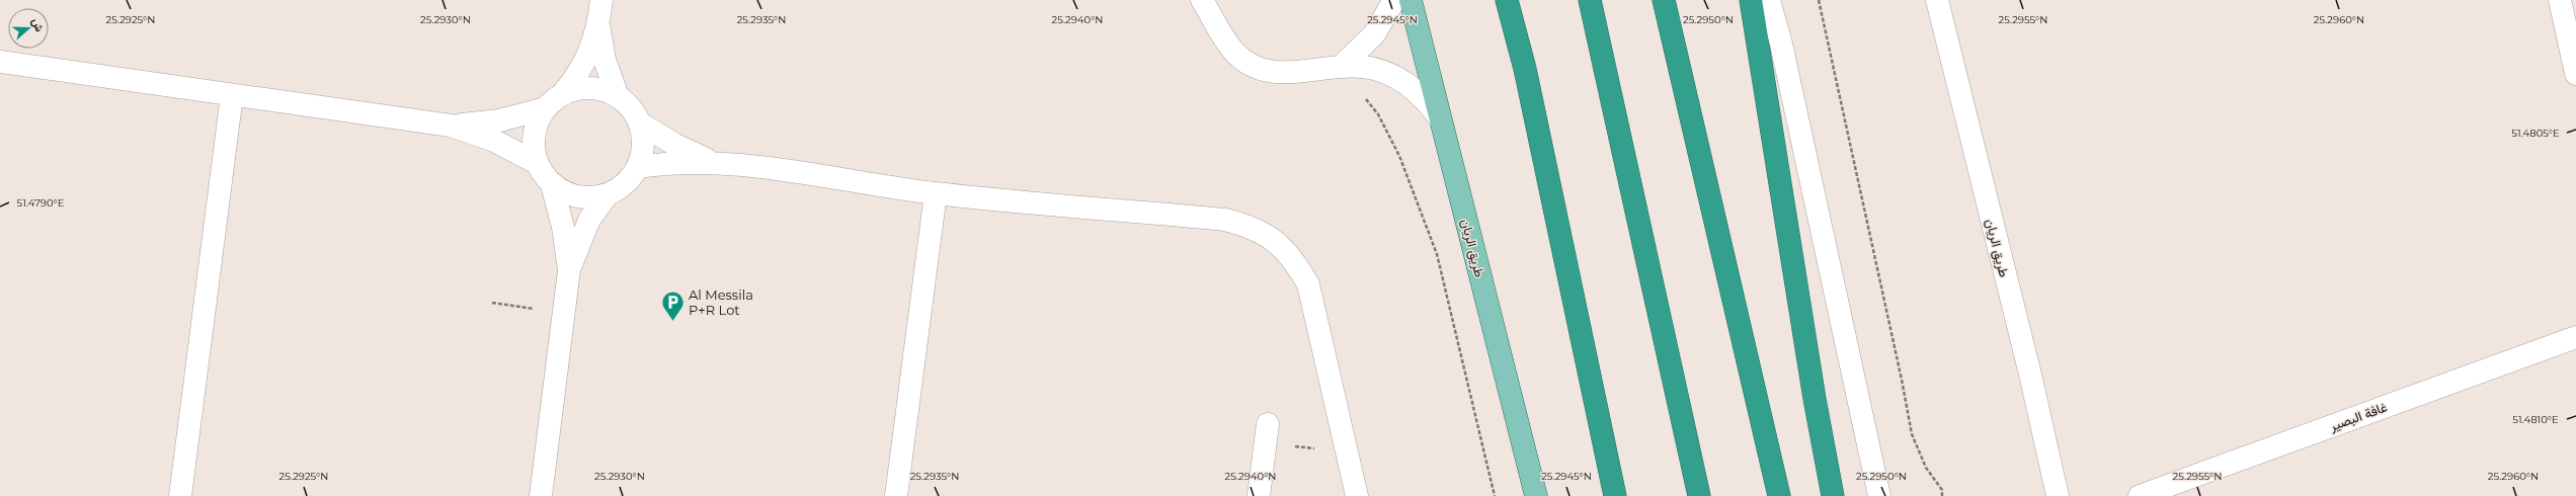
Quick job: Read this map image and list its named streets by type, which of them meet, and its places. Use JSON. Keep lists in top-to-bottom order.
{
  "streets": {
    "main road": ["طريق الريان"],
    "street": ["غافة البصير"]
  },
  "places": {
    "parking": ["Al Messila P+R Lot"]
  },
  "north": "right",
  "coordinates": [
    "25.2925°N",
    "25.2930°N",
    "25.2935°N",
    "25.2940°N",
    "25.2945°N",
    "25.2950°N",
    "25.2955°N",
    "25.2960°N",
    "51.4805°E",
    "51.4790°E",
    "51.4810°E"
  ]
}
